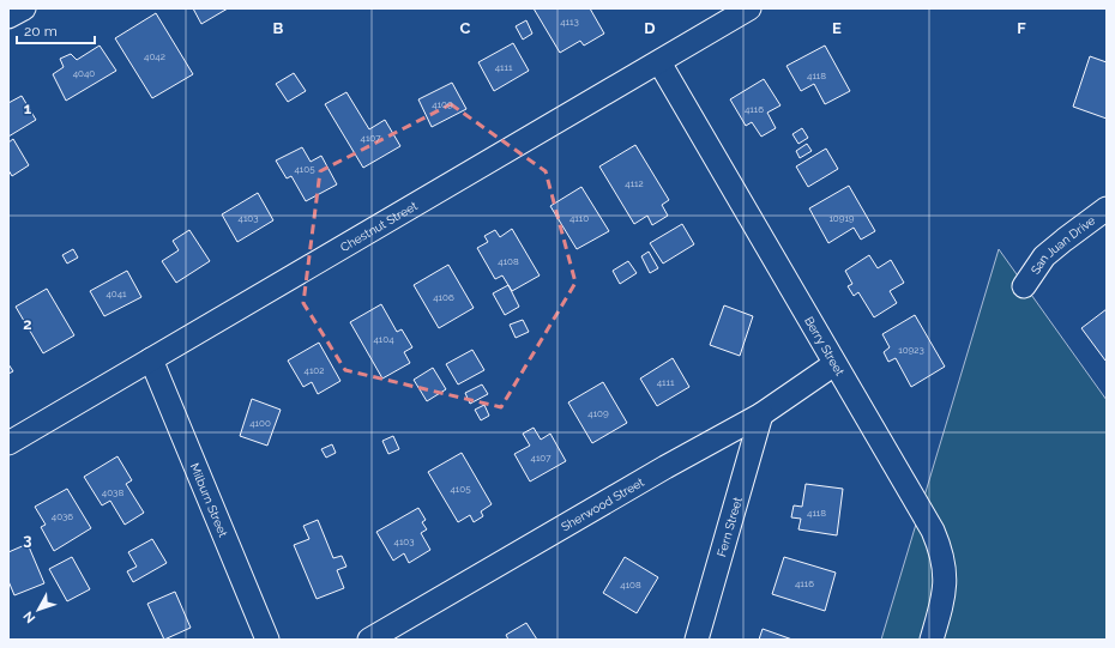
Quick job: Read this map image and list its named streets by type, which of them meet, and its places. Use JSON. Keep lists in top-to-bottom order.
{
  "streets": {
    "street": [
      "Chestnut Street",
      "San Juan Drive",
      "Berry Street",
      "Milburn Street",
      "Sherwood Street",
      "Fern Street"
    ]
  },
  "crossings": [
    ["Chestnut Street", "Berry Street"],
    ["Chestnut Street", "Milburn Street"],
    ["Berry Street", "Sherwood Street"],
    ["Sherwood Street", "Fern Street"]
  ],
  "house_numbers": [
    "4113",
    "4042",
    "4111",
    "4040",
    "4118",
    "4109",
    "4116",
    "4107",
    "4105",
    "4112",
    "4103",
    "4110",
    "10919",
    "4108",
    "4041",
    "4106",
    "4104",
    "10923",
    "4102",
    "4111",
    "4109",
    "4100",
    "4107",
    "4105",
    "4038",
    "4118",
    "4036",
    "4103",
    "4116",
    "4108"
  ],
  "scale_bar": "20 m",
  "north": "bottom left",
  "grid": {
    "columns": [
      "B",
      "C",
      "D",
      "E",
      "F"
    ],
    "rows": ["1", "2", "3"]
  }
}
